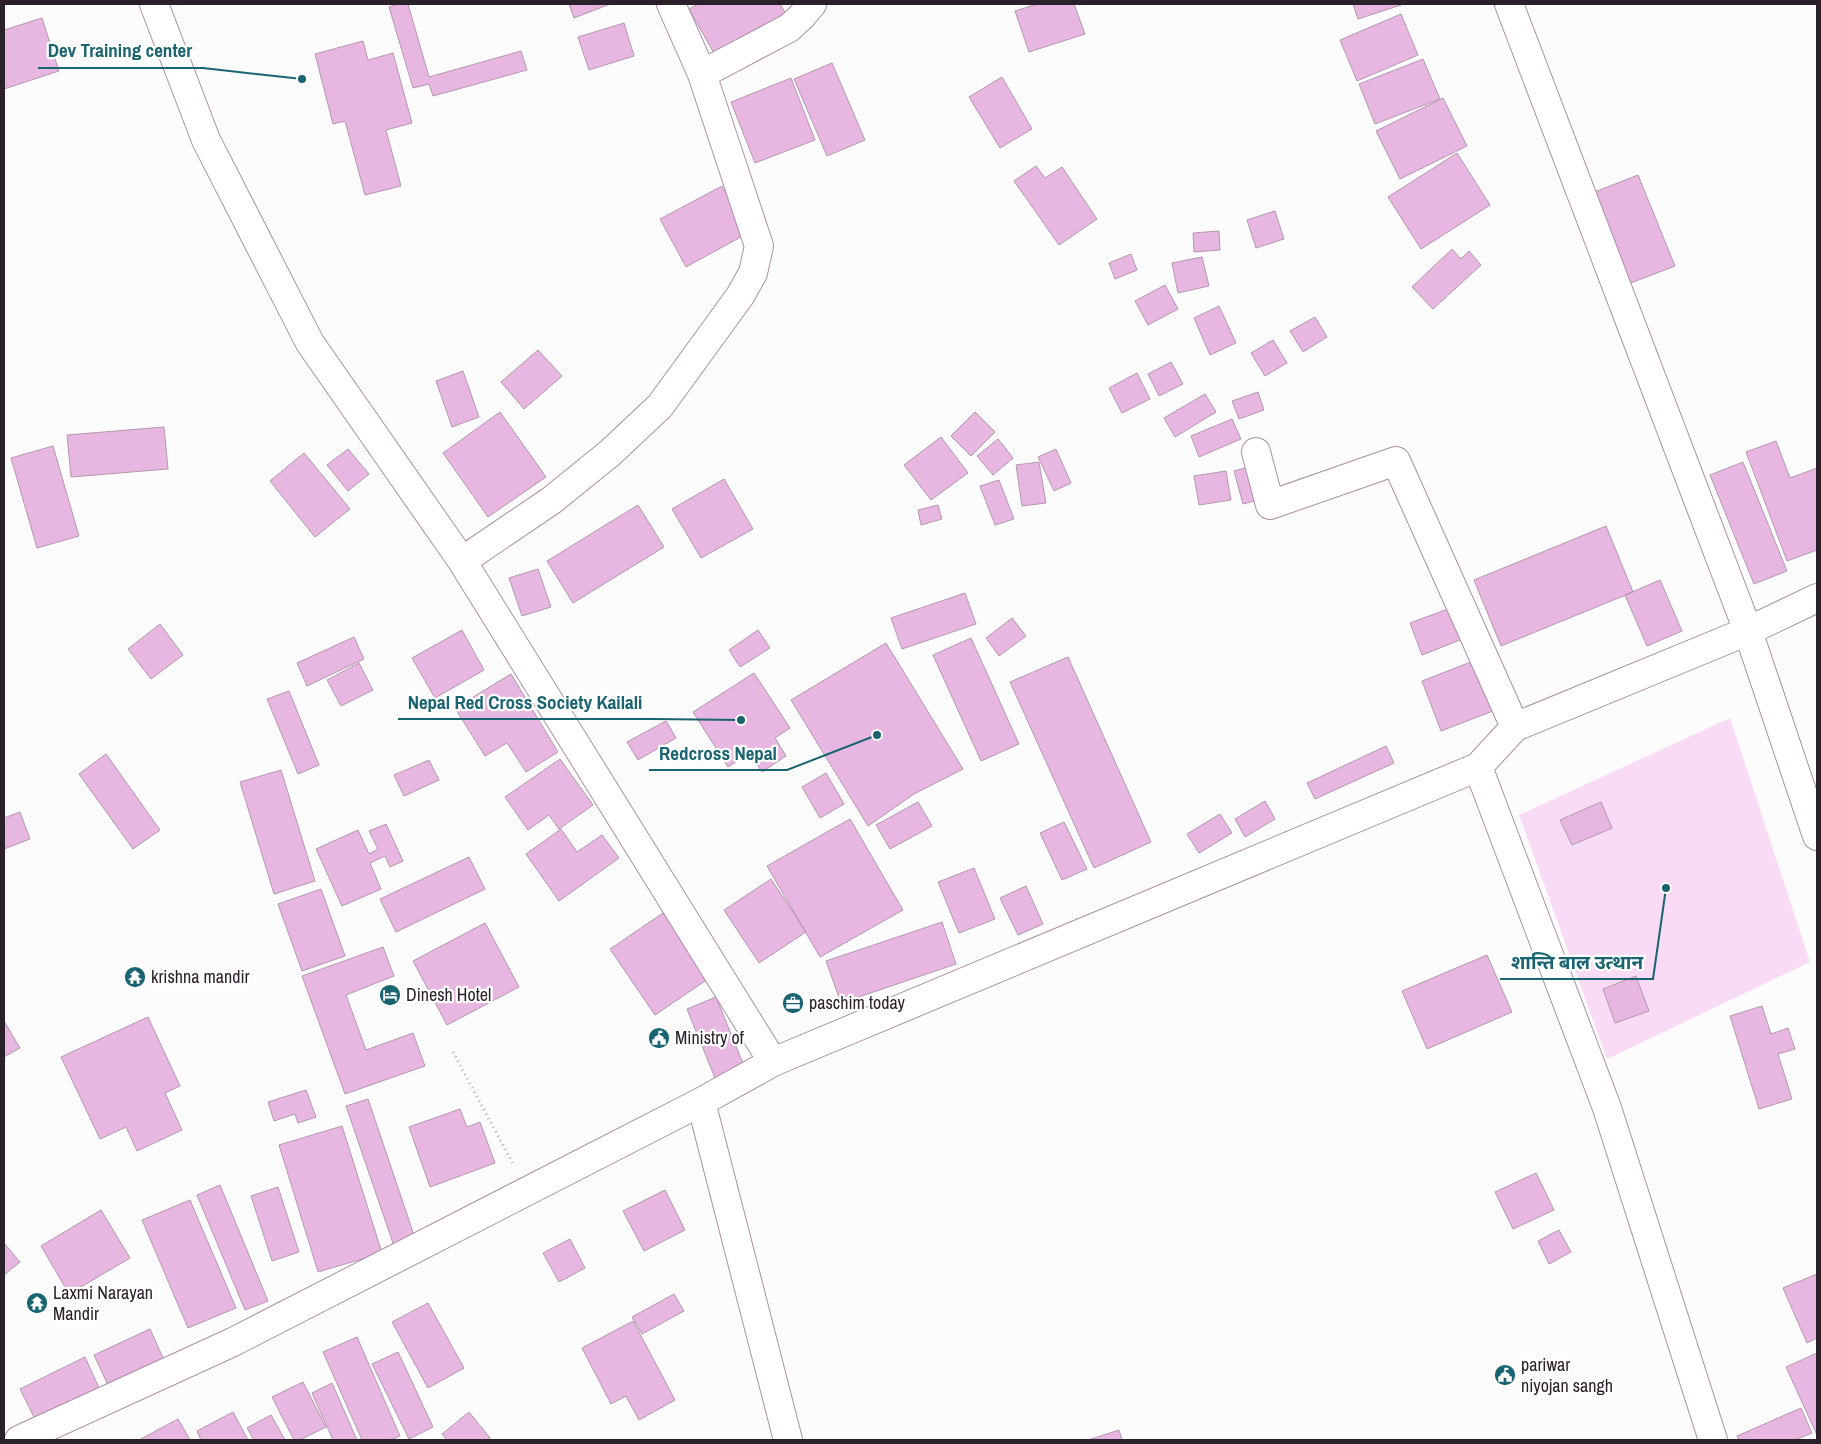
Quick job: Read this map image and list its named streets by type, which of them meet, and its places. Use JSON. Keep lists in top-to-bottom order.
{
  "places": {
    "other": [
      "Dev Training center",
      "Nepal Red Cross Society Kailali",
      "Redcross Nepal",
      "शान्ति बाल उत्थान"
    ],
    "temple": ["krishna mandir", "Laxmi Narayan Mandir"],
    "hotel": ["Dinesh Hotel"],
    "office": ["paschim today"],
    "public building": ["Ministry of", "pariwar niyojan sangh"]
  }
}
